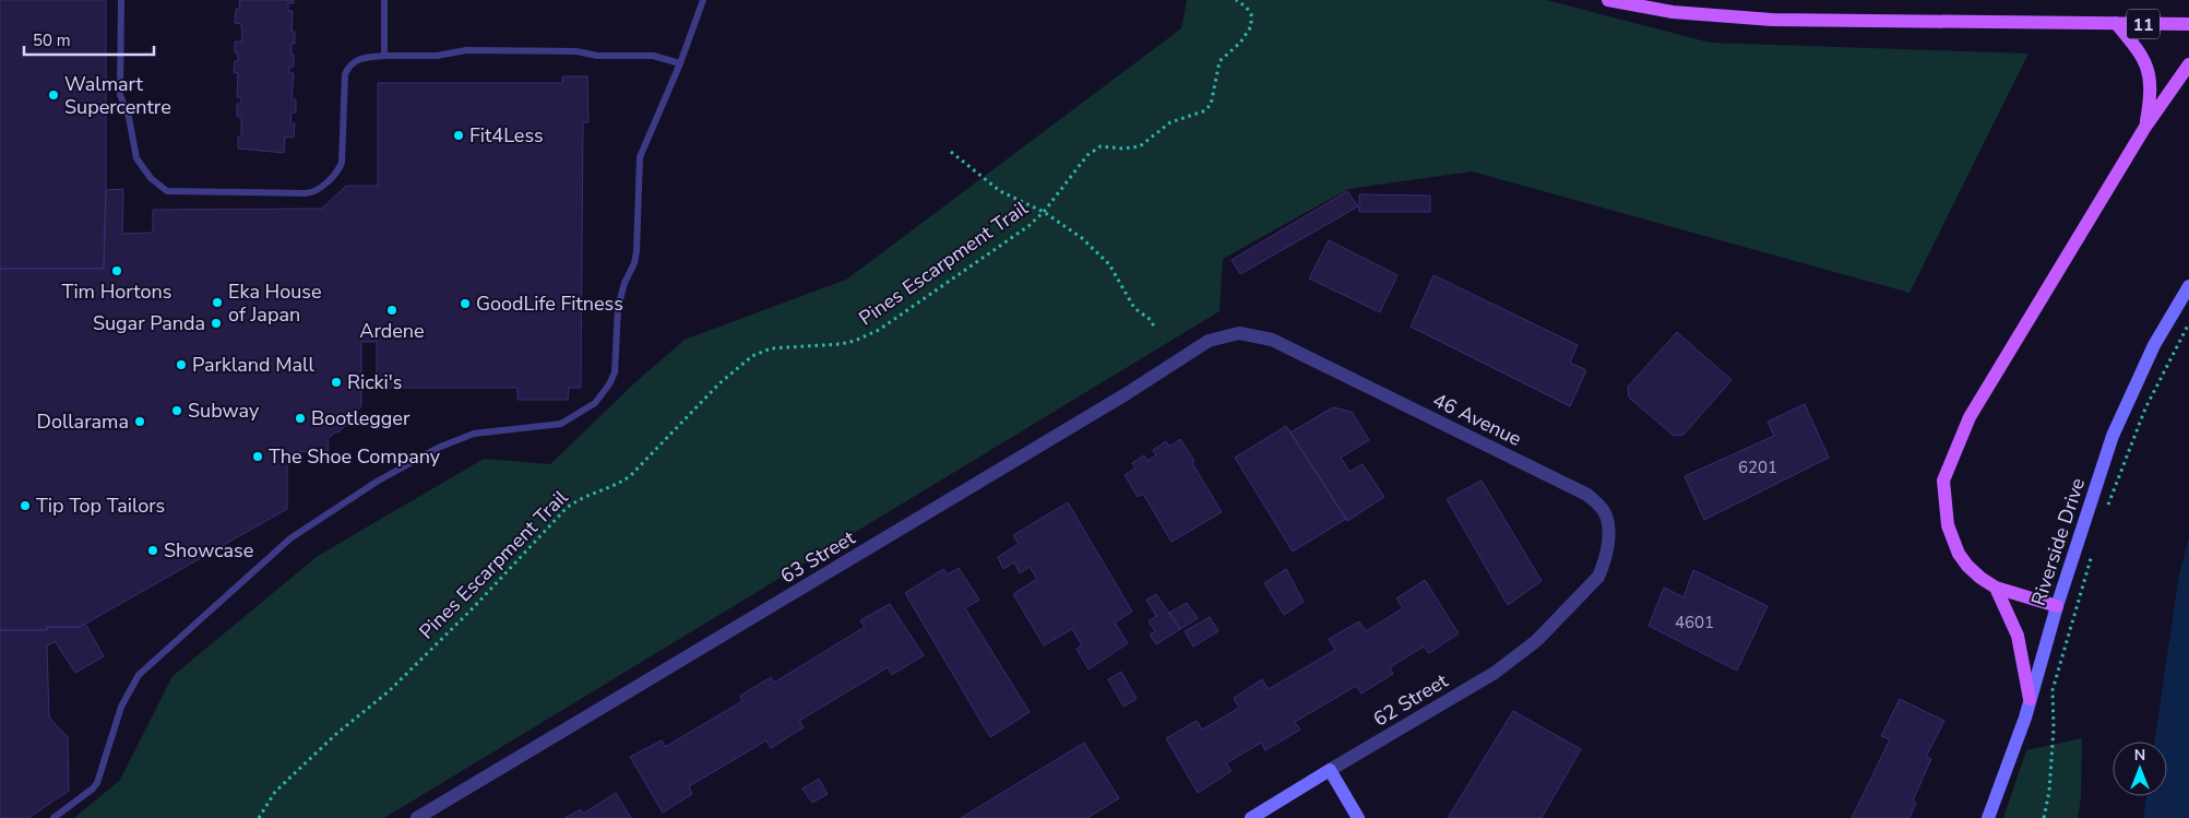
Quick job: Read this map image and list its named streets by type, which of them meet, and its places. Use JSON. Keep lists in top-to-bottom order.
{
  "streets": {
    "main road": ["11", "Riverside Drive", "62 Street"],
    "street": ["46 Avenue", "63 Street"],
    "path": ["Pines Escarpment Trail"]
  },
  "crossings": [
    ["46 Avenue", "63 Street"],
    ["46 Avenue", "62 Street"]
  ],
  "places": [
    "Walmart Supercentre",
    "Fit4Less",
    "Tim Hortons",
    "Eka House of Japan",
    "GoodLife Fitness",
    "Ardene",
    "Sugar Panda",
    "Parkland Mall",
    "Ricki's",
    "Subway",
    "Bootlegger",
    "Dollarama",
    "The Shoe Company",
    "Tip Top Tailors",
    "Showcase"
  ],
  "house_numbers": ["6201", "4601"],
  "scale_bar": "50 m",
  "north": "top"
}
